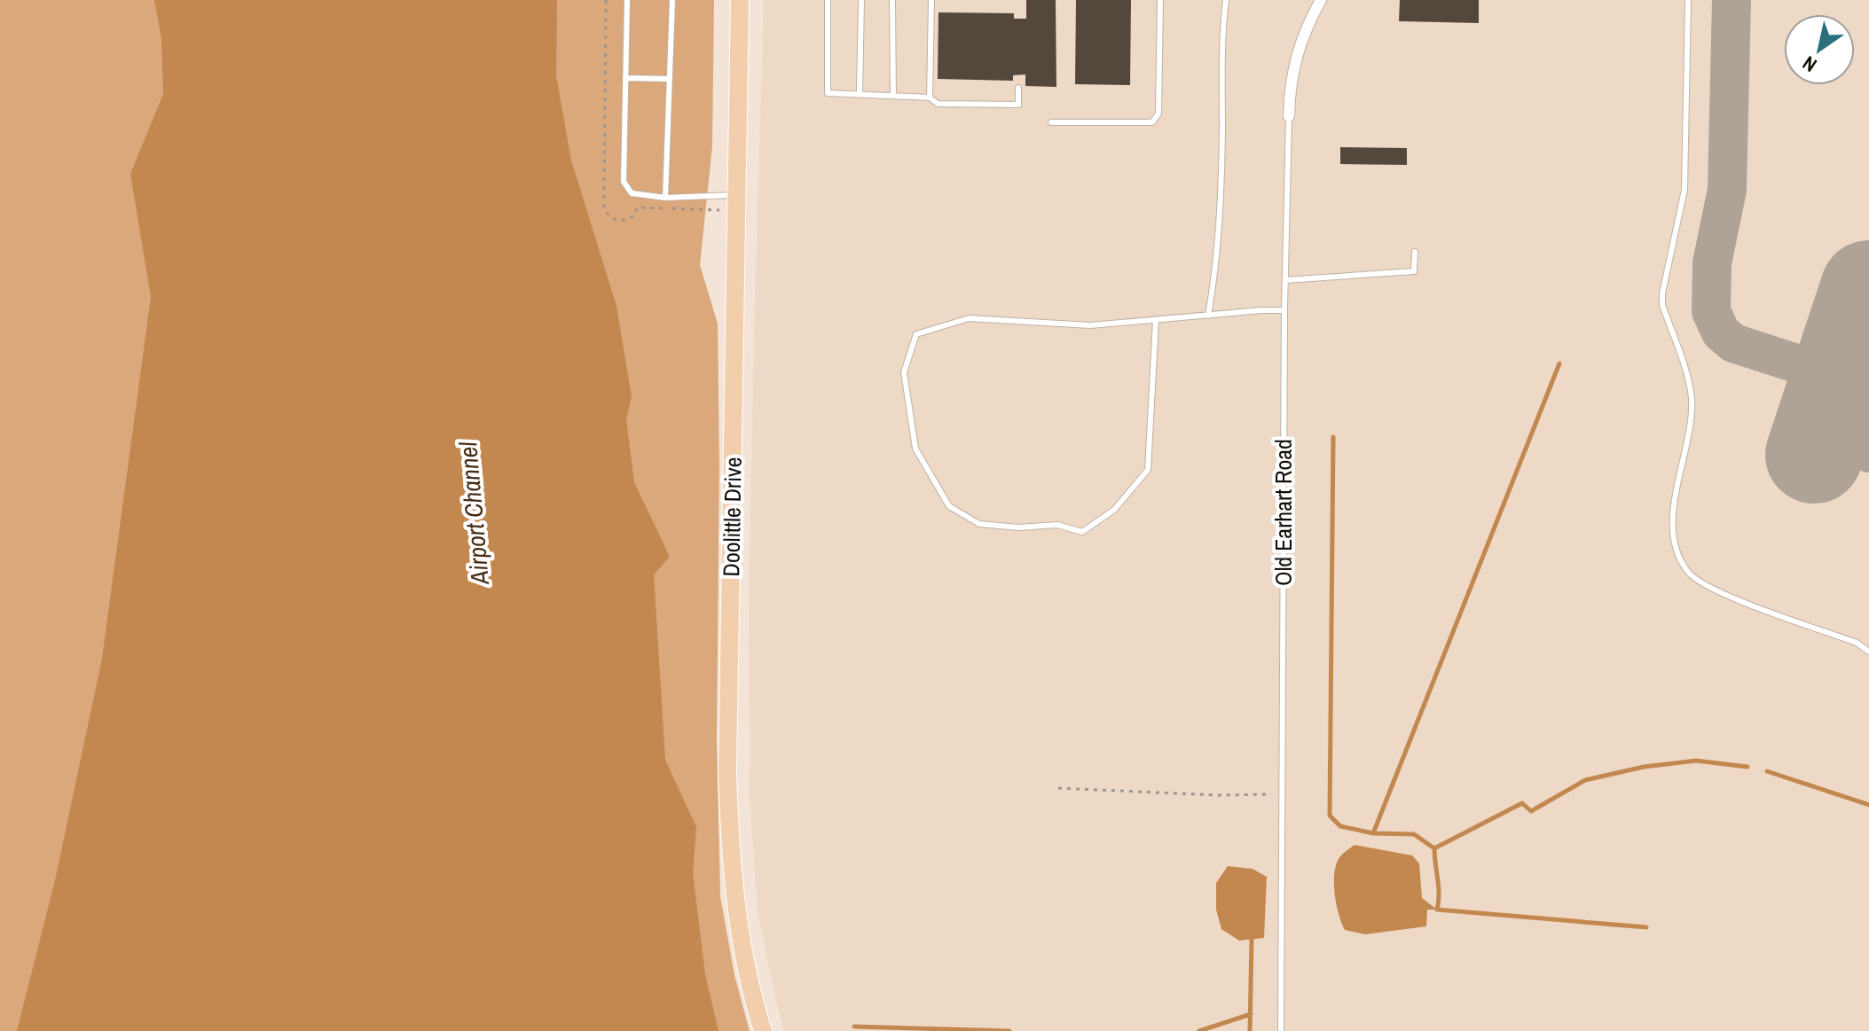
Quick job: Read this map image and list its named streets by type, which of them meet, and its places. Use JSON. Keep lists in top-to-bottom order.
{
  "streets": {
    "main road": ["Doolittle Drive"],
    "street": ["Old Earhart Road"]
  },
  "water": ["Airport Channel"],
  "north": "bottom left"
}
